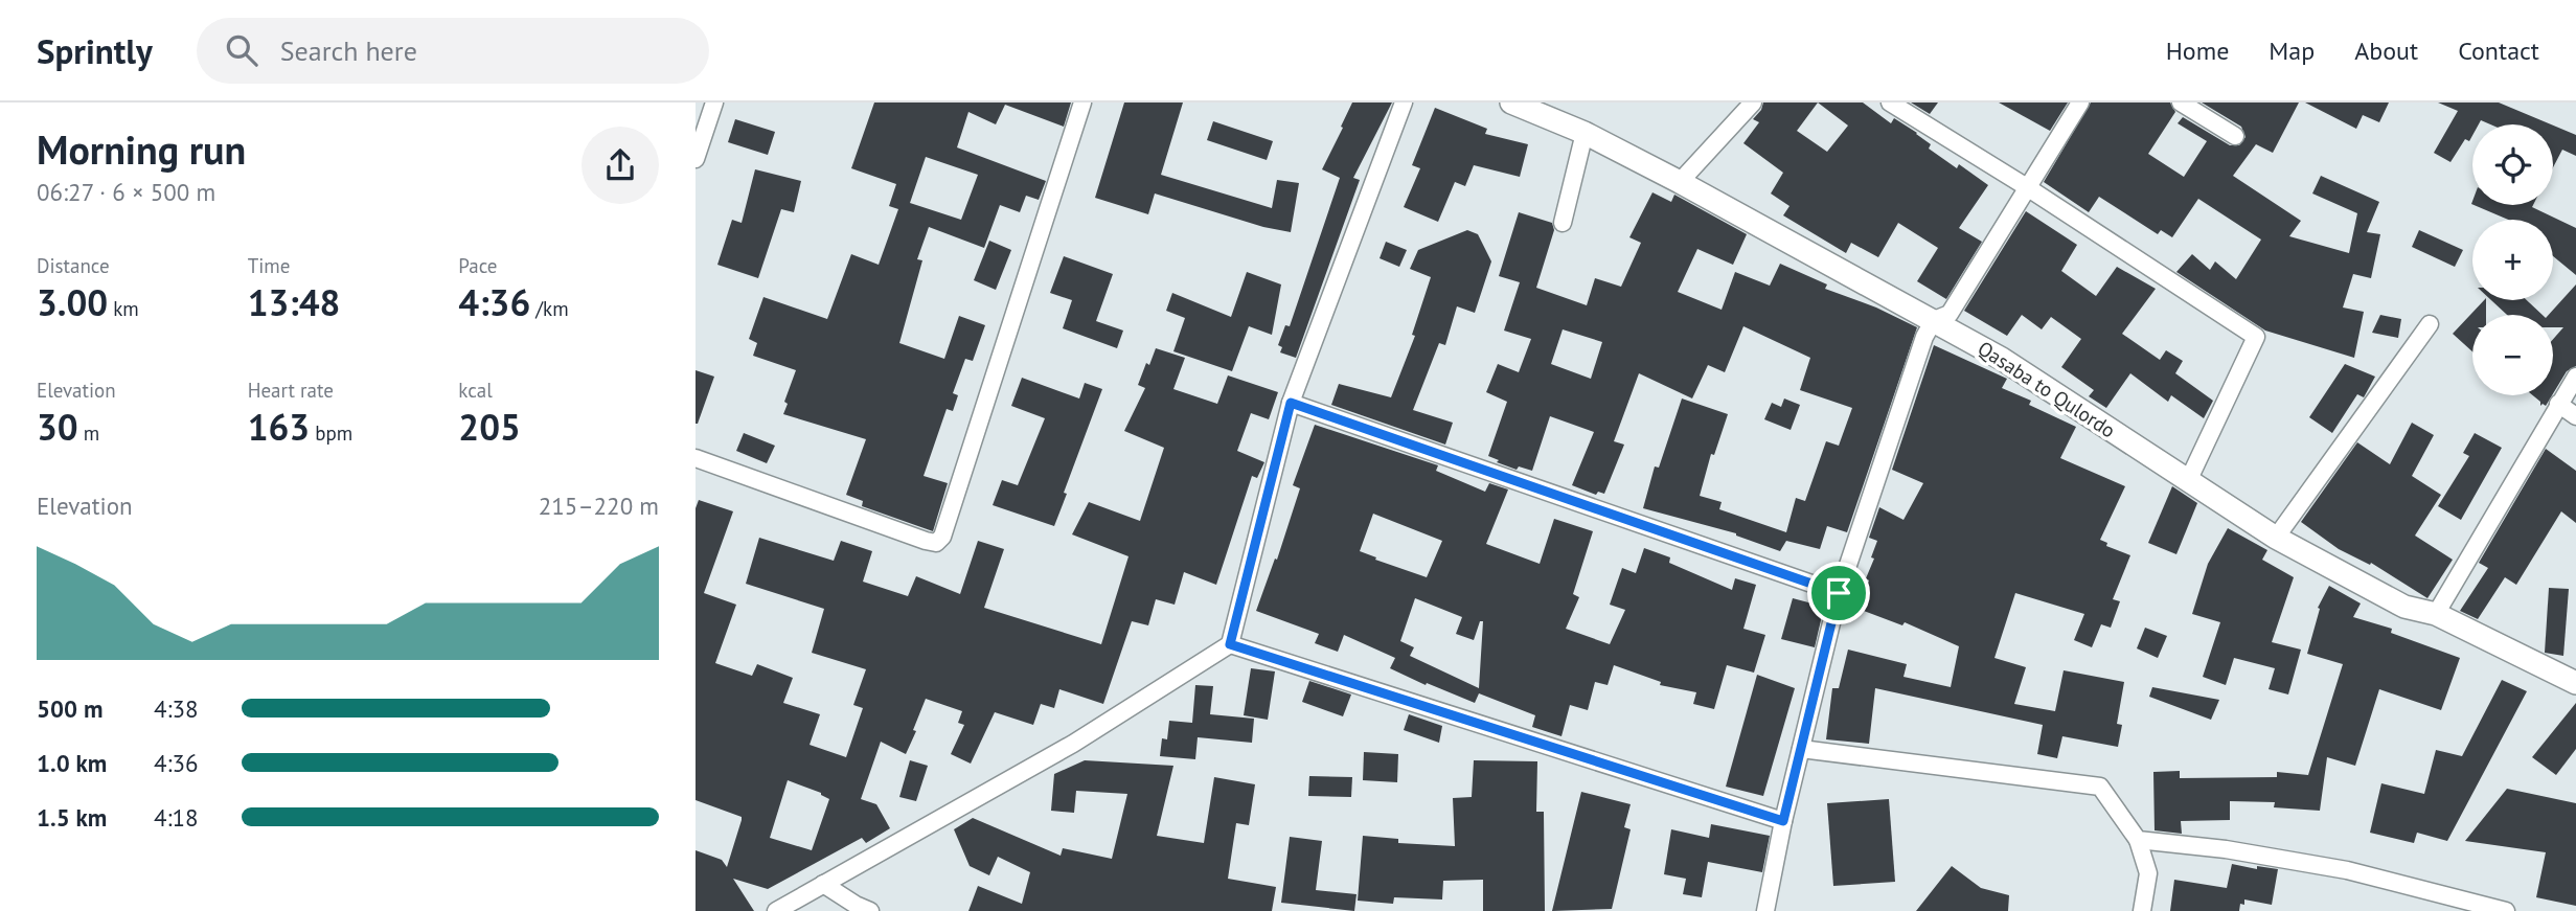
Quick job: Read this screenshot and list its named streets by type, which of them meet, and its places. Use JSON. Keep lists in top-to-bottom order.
{
  "streets": {
    "street": ["Qasaba to Qulordo"]
  },
  "page": {
    "header": "Sprintly",
    "search": "Search here",
    "nav": [
      "Home",
      "Map",
      "About",
      "Contact"
    ],
    "heading": ["Morning run", "06:27 · 6 × 500 m"],
    "map_buttons": ["+", "−"],
    "stats": [
      ["Distance", "3.00 km"],
      ["Time", "13:48"],
      ["Pace", "4:36 /km"],
      ["Elevation", "30 m"],
      ["Heart rate", "163 bpm"],
      ["kcal", "205"]
    ],
    "chart": ["Elevation", "215–220 m"],
    "list": [
      {
        "name": "500 m",
        "note": "4:38"
      },
      {
        "name": "1.0 km",
        "note": "4:36"
      },
      {
        "name": "1.5 km",
        "note": "4:18"
      }
    ]
  }
}
